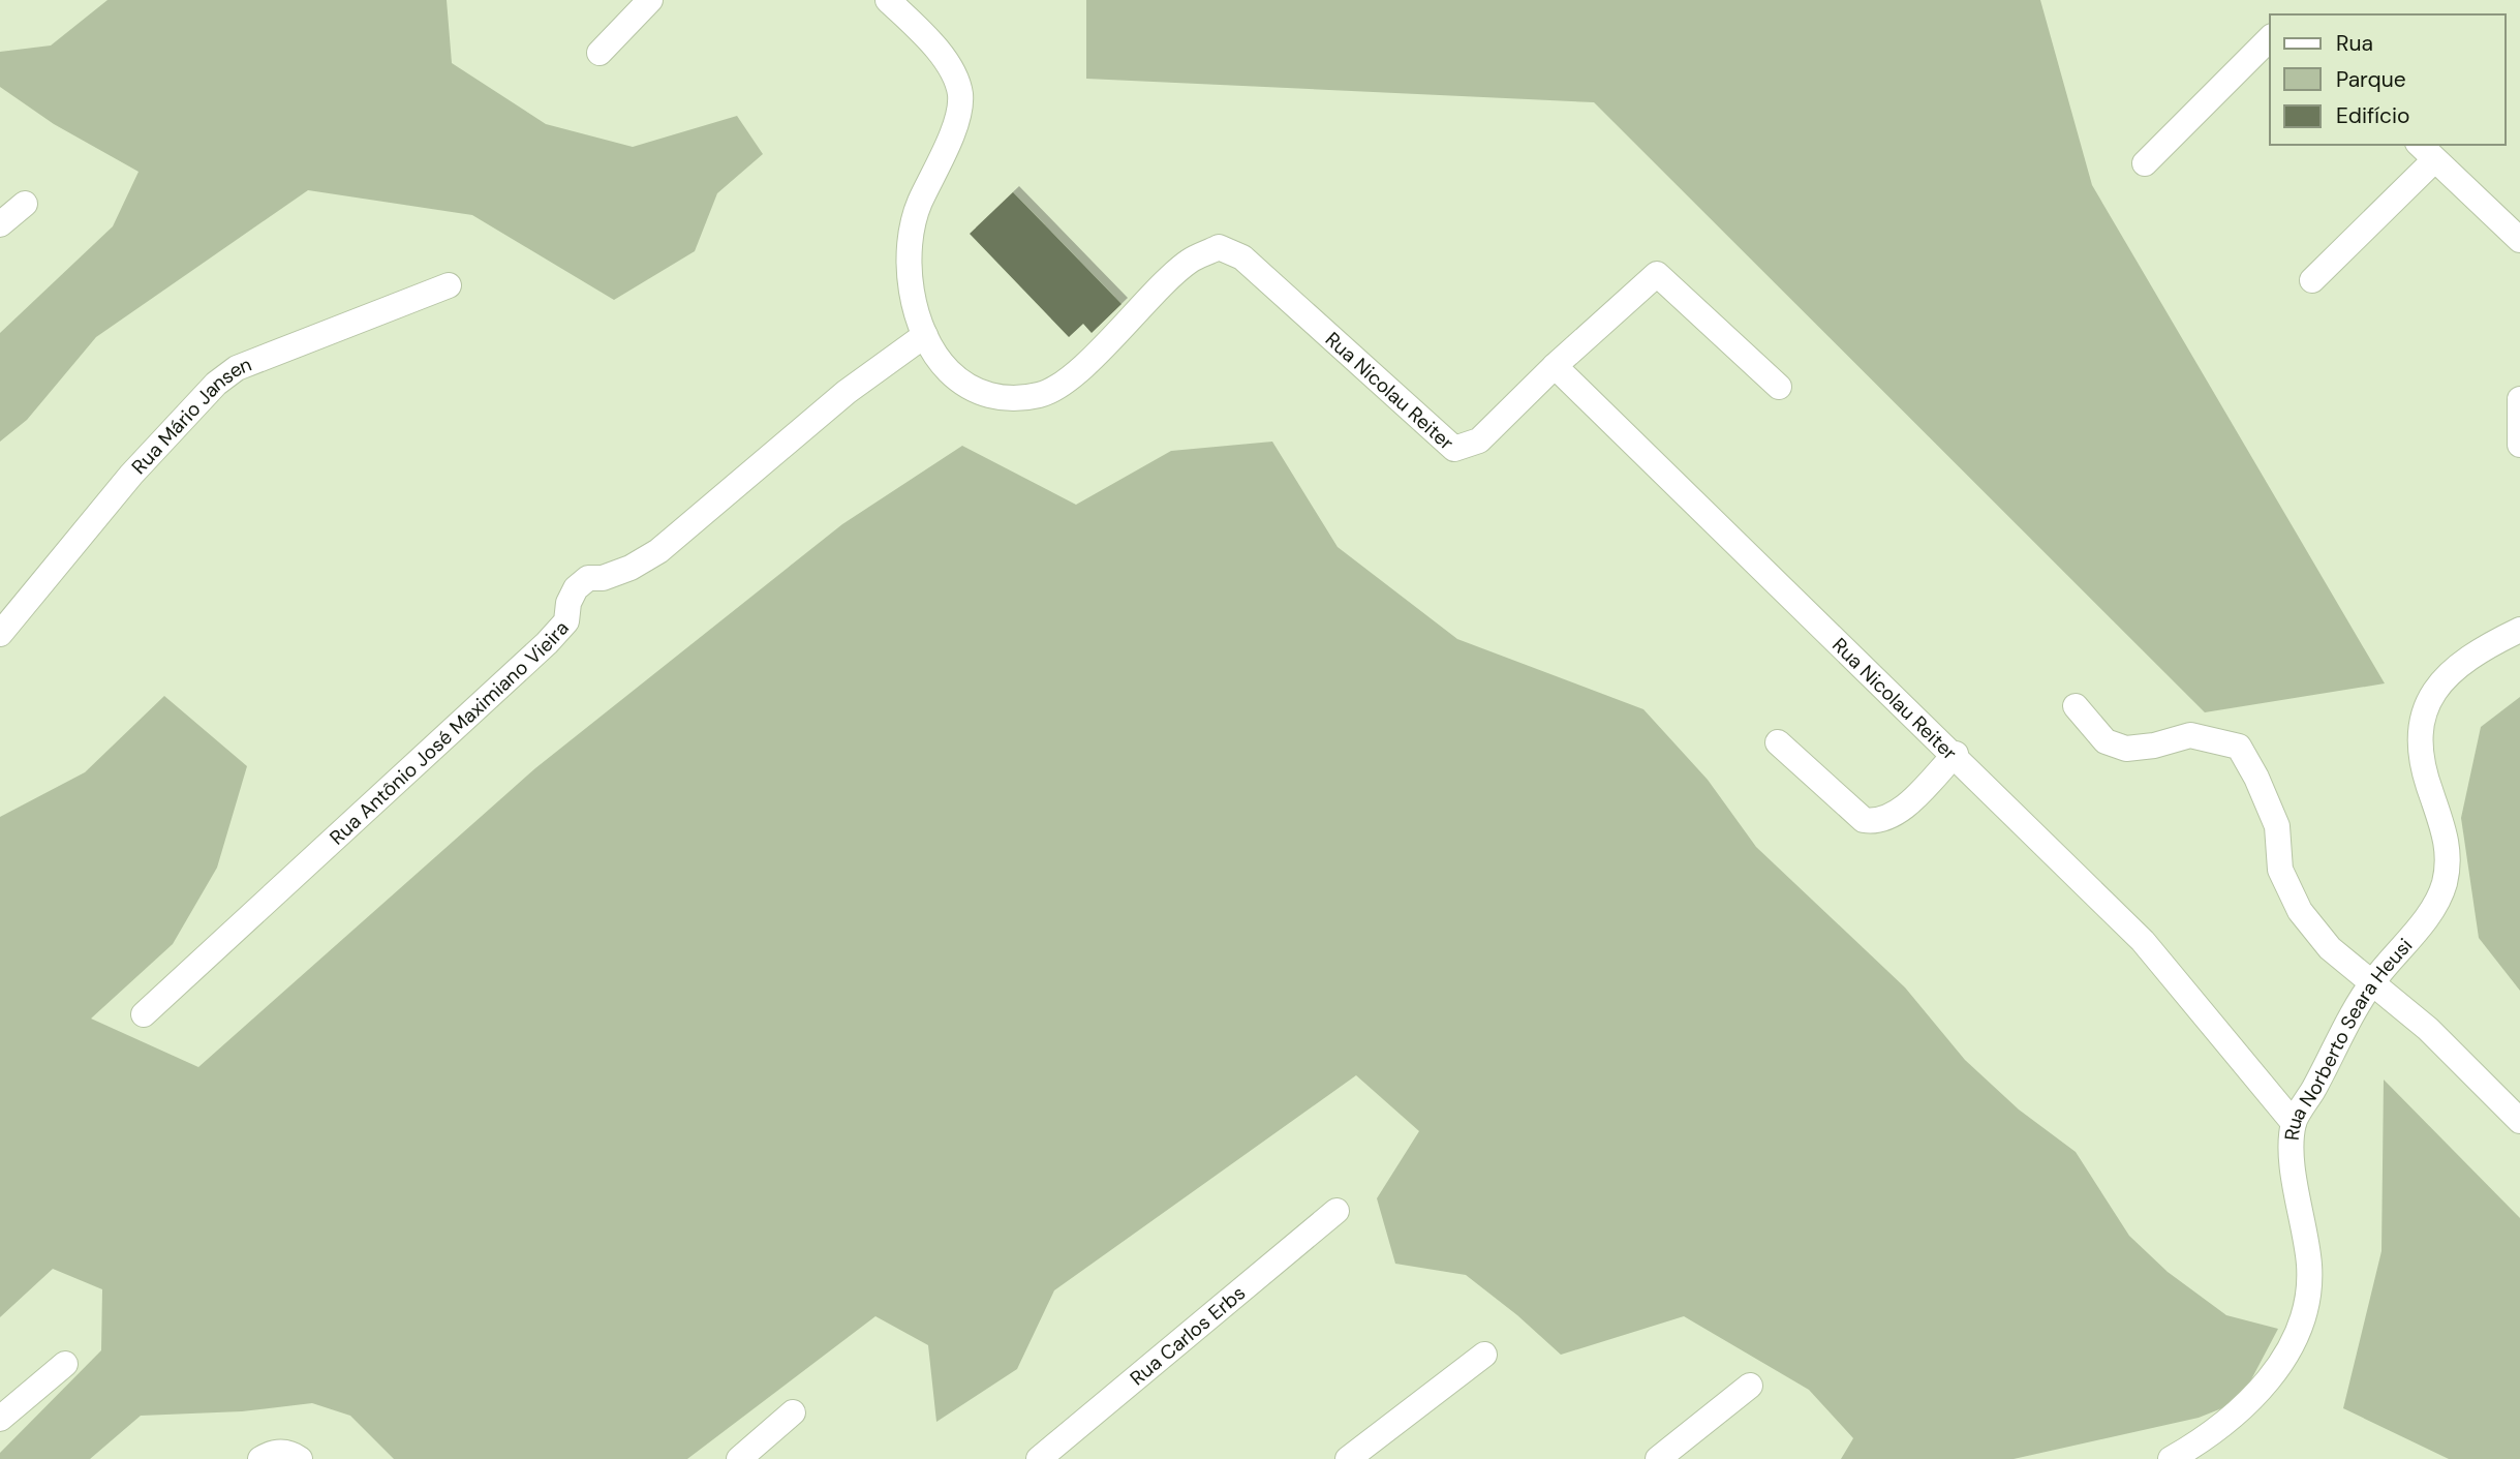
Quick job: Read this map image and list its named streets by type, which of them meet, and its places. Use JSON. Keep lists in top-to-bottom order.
{
  "streets": {
    "street": [
      "Rua Nicolau Reiter",
      "Rua Mário Jansen",
      "Rua Antônio José Maximiano Vieira",
      "Rua Norberto Seara Heusi",
      "Rua Carlos Erbs"
    ]
  },
  "crossings": [
    ["Rua Nicolau Reiter", "Rua Antônio José Maximiano Vieira"],
    ["Rua Nicolau Reiter", "Rua Norberto Seara Heusi"]
  ],
  "legend": ["Rua", "Parque", "Edifício"]
}
